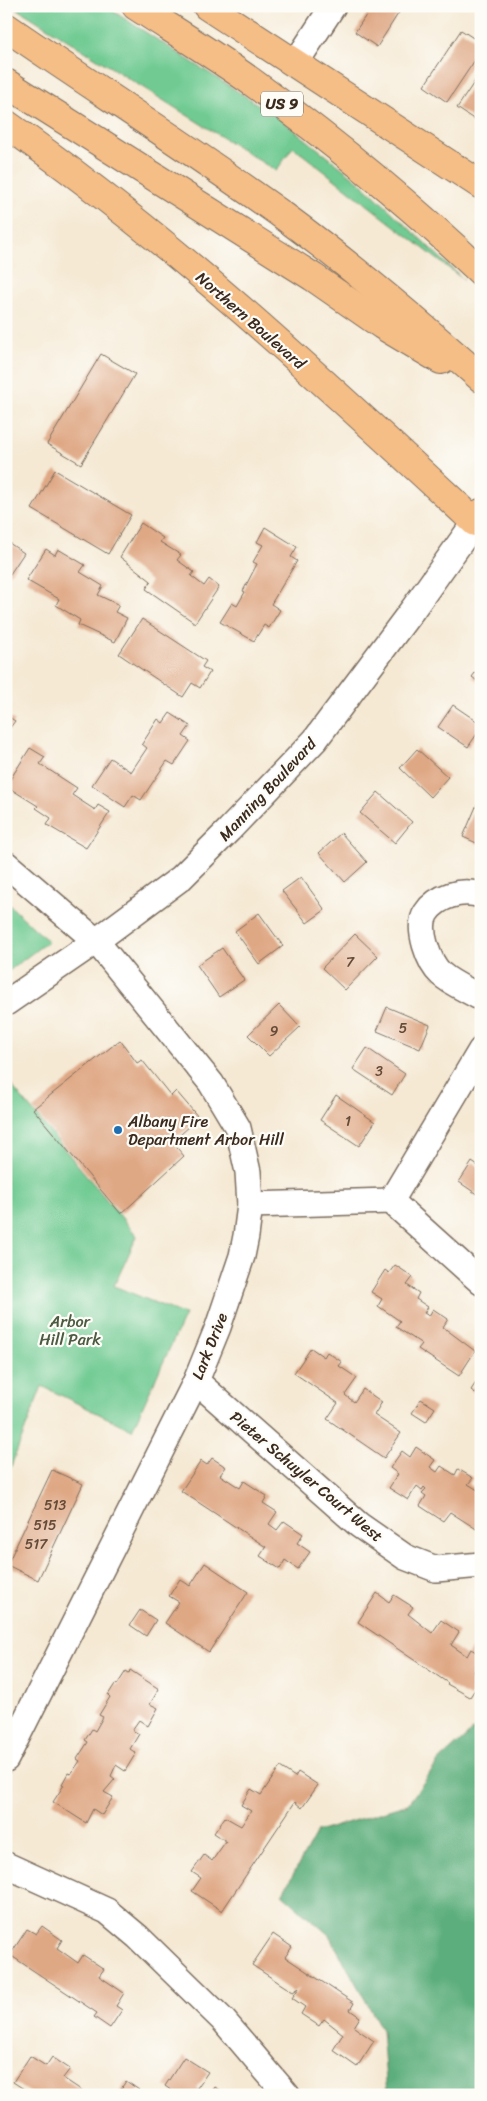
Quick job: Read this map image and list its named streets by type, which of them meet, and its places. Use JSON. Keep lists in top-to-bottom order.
{
  "streets": {
    "main road": ["US 9", "Northern Boulevard"],
    "street": ["Manning Boulevard", "Lark Drive", "Pieter Schuyler Court West"]
  },
  "crossings": [
    ["Northern Boulevard", "Manning Boulevard"],
    ["Manning Boulevard", "Lark Drive"],
    ["Lark Drive", "Pieter Schuyler Court West"]
  ],
  "parks": ["Arbor Hill Park"],
  "places": ["Albany Fire Department Arbor Hill"],
  "house_numbers": [
    "7",
    "5",
    "9",
    "3",
    "1",
    "513",
    "515",
    "517"
  ]
}
